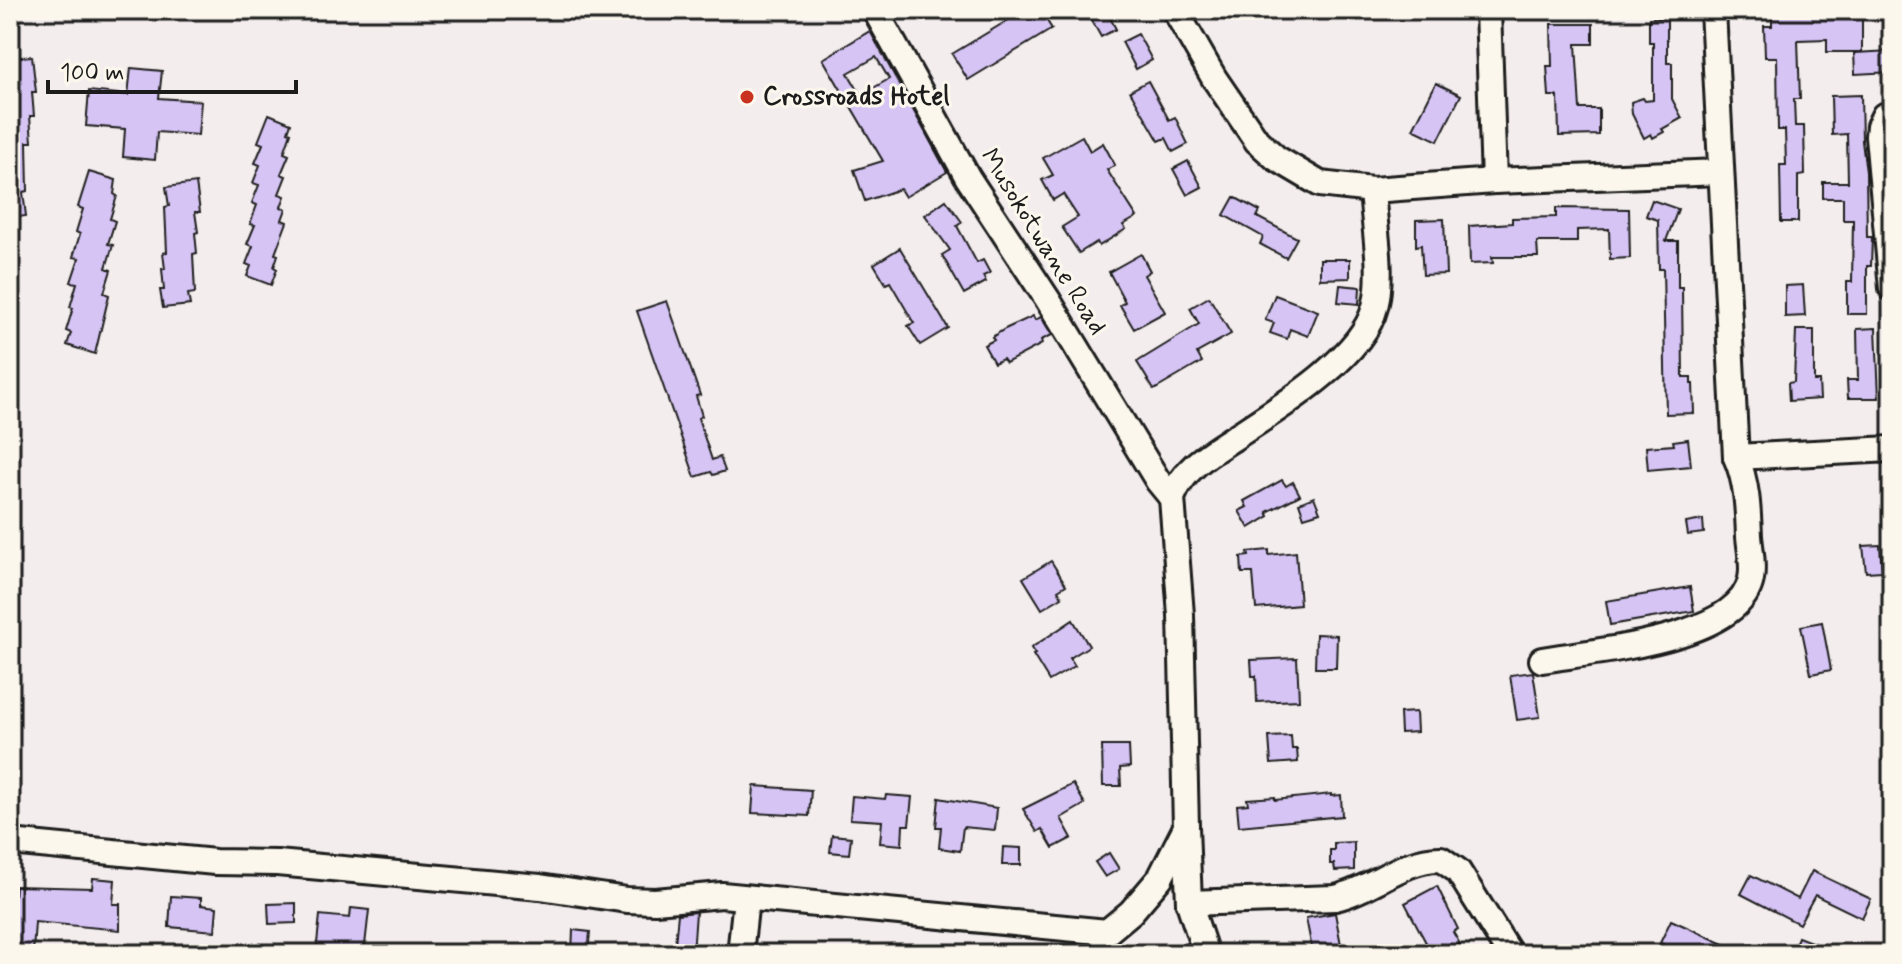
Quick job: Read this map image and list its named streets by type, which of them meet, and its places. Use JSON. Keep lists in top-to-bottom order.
{
  "streets": {
    "street": ["Musokotwane Road"]
  },
  "places": ["Crossroads Hotel"],
  "scale_bar": "100 m"
}
